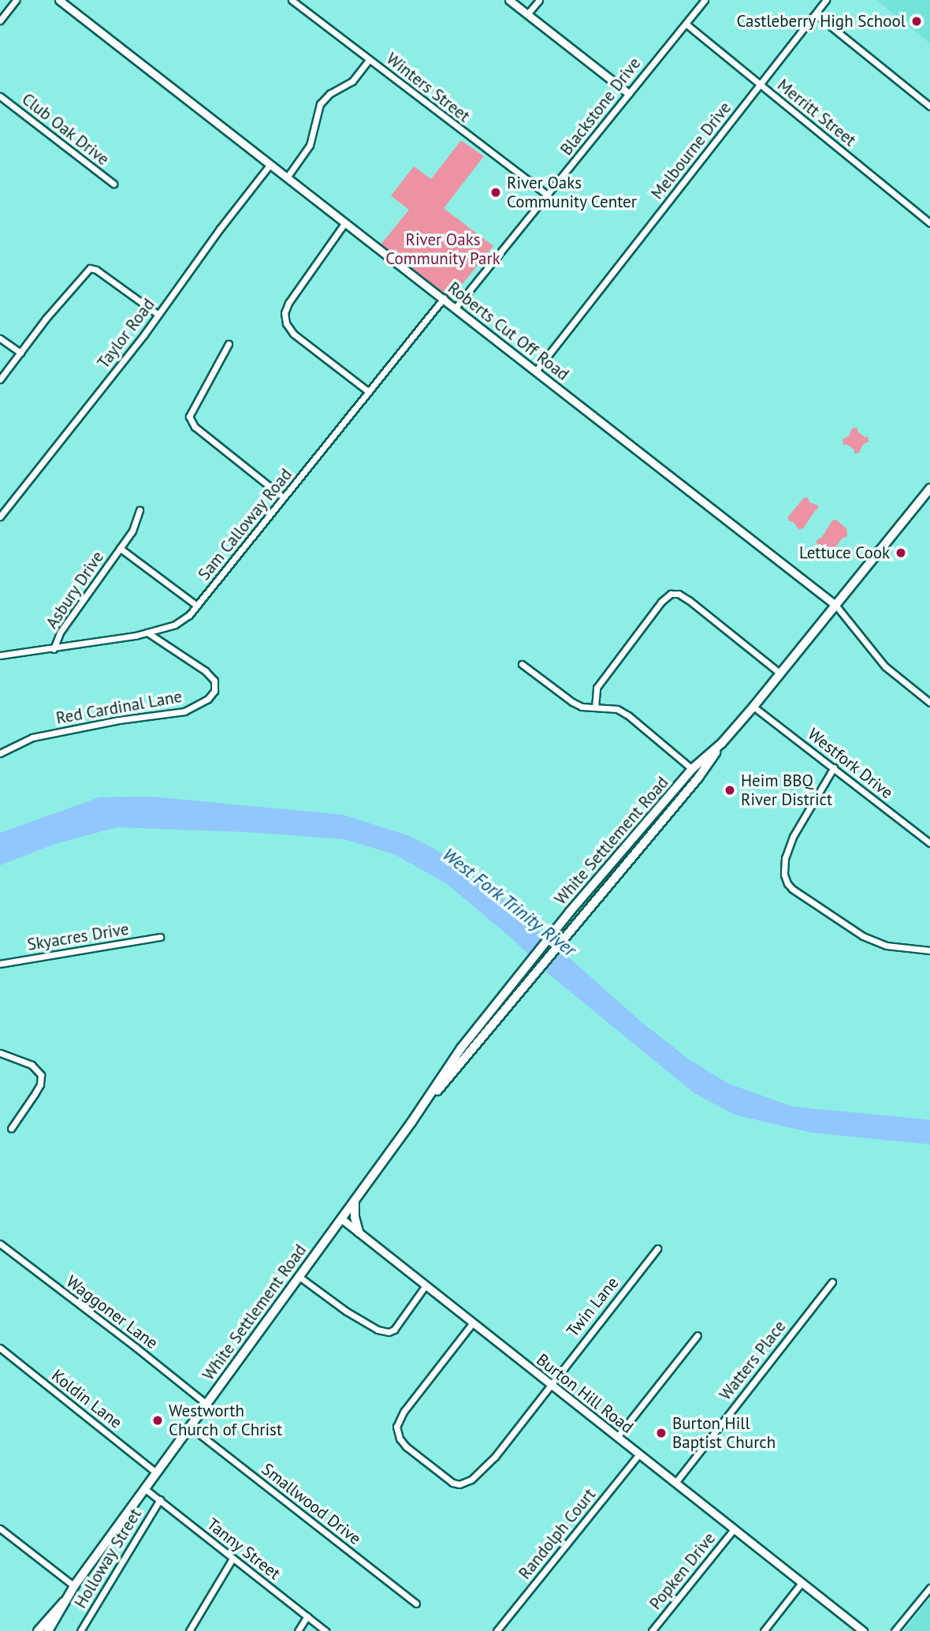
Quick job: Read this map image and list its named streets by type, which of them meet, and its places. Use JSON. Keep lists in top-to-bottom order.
{
  "streets": {
    "main road": ["White Settlement Road"],
    "street": [
      "Winters Street",
      "Blackstone Drive",
      "Merritt Street",
      "Club Oak Drive",
      "Melbourne Drive",
      "Roberts Cut Off Road",
      "Taylor Road",
      "Sam Calloway Road",
      "Asbury Drive",
      "Red Cardinal Lane",
      "Westfork Drive",
      "Skyacres Drive",
      "Twin Lane",
      "Waggoner Lane",
      "Watters Place",
      "Burton Hill Road",
      "Koldin Lane",
      "Smallwood Drive",
      "Randolph Court",
      "Tanny Street",
      "Holloway Street",
      "Popken Drive"
    ]
  },
  "crossings": [
    ["Winters Street", "Blackstone Drive"],
    ["Blackstone Drive", "Merritt Street"],
    ["Blackstone Drive", "Roberts Cut Off Road"],
    ["Merritt Street", "Melbourne Drive"],
    ["Melbourne Drive", "Roberts Cut Off Road"],
    ["Roberts Cut Off Road", "Taylor Road"],
    ["Roberts Cut Off Road", "Sam Calloway Road"],
    ["Roberts Cut Off Road", "White Settlement Road"],
    ["Sam Calloway Road", "Asbury Drive"],
    ["Sam Calloway Road", "Red Cardinal Lane"],
    ["Westfork Drive", "White Settlement Road"],
    ["White Settlement Road", "Waggoner Lane"],
    ["White Settlement Road", "Burton Hill Road"],
    ["White Settlement Road", "Koldin Lane"],
    ["White Settlement Road", "Smallwood Drive"],
    ["White Settlement Road", "Tanny Street"],
    ["Twin Lane", "Burton Hill Road"],
    ["Watters Place", "Burton Hill Road"],
    ["Burton Hill Road", "Randolph Court"],
    ["Burton Hill Road", "Popken Drive"],
    ["Tanny Street", "Holloway Street"]
  ],
  "water": ["West Fork Trinity River"],
  "parks": ["River Oaks Community Park"],
  "places": [
    "Castleberry High School",
    "River Oaks Community Center",
    "Lettuce Cook",
    "Heim BBQ River District",
    "Westworth Church of Christ",
    "Burton Hill Baptist Church"
  ]
}
